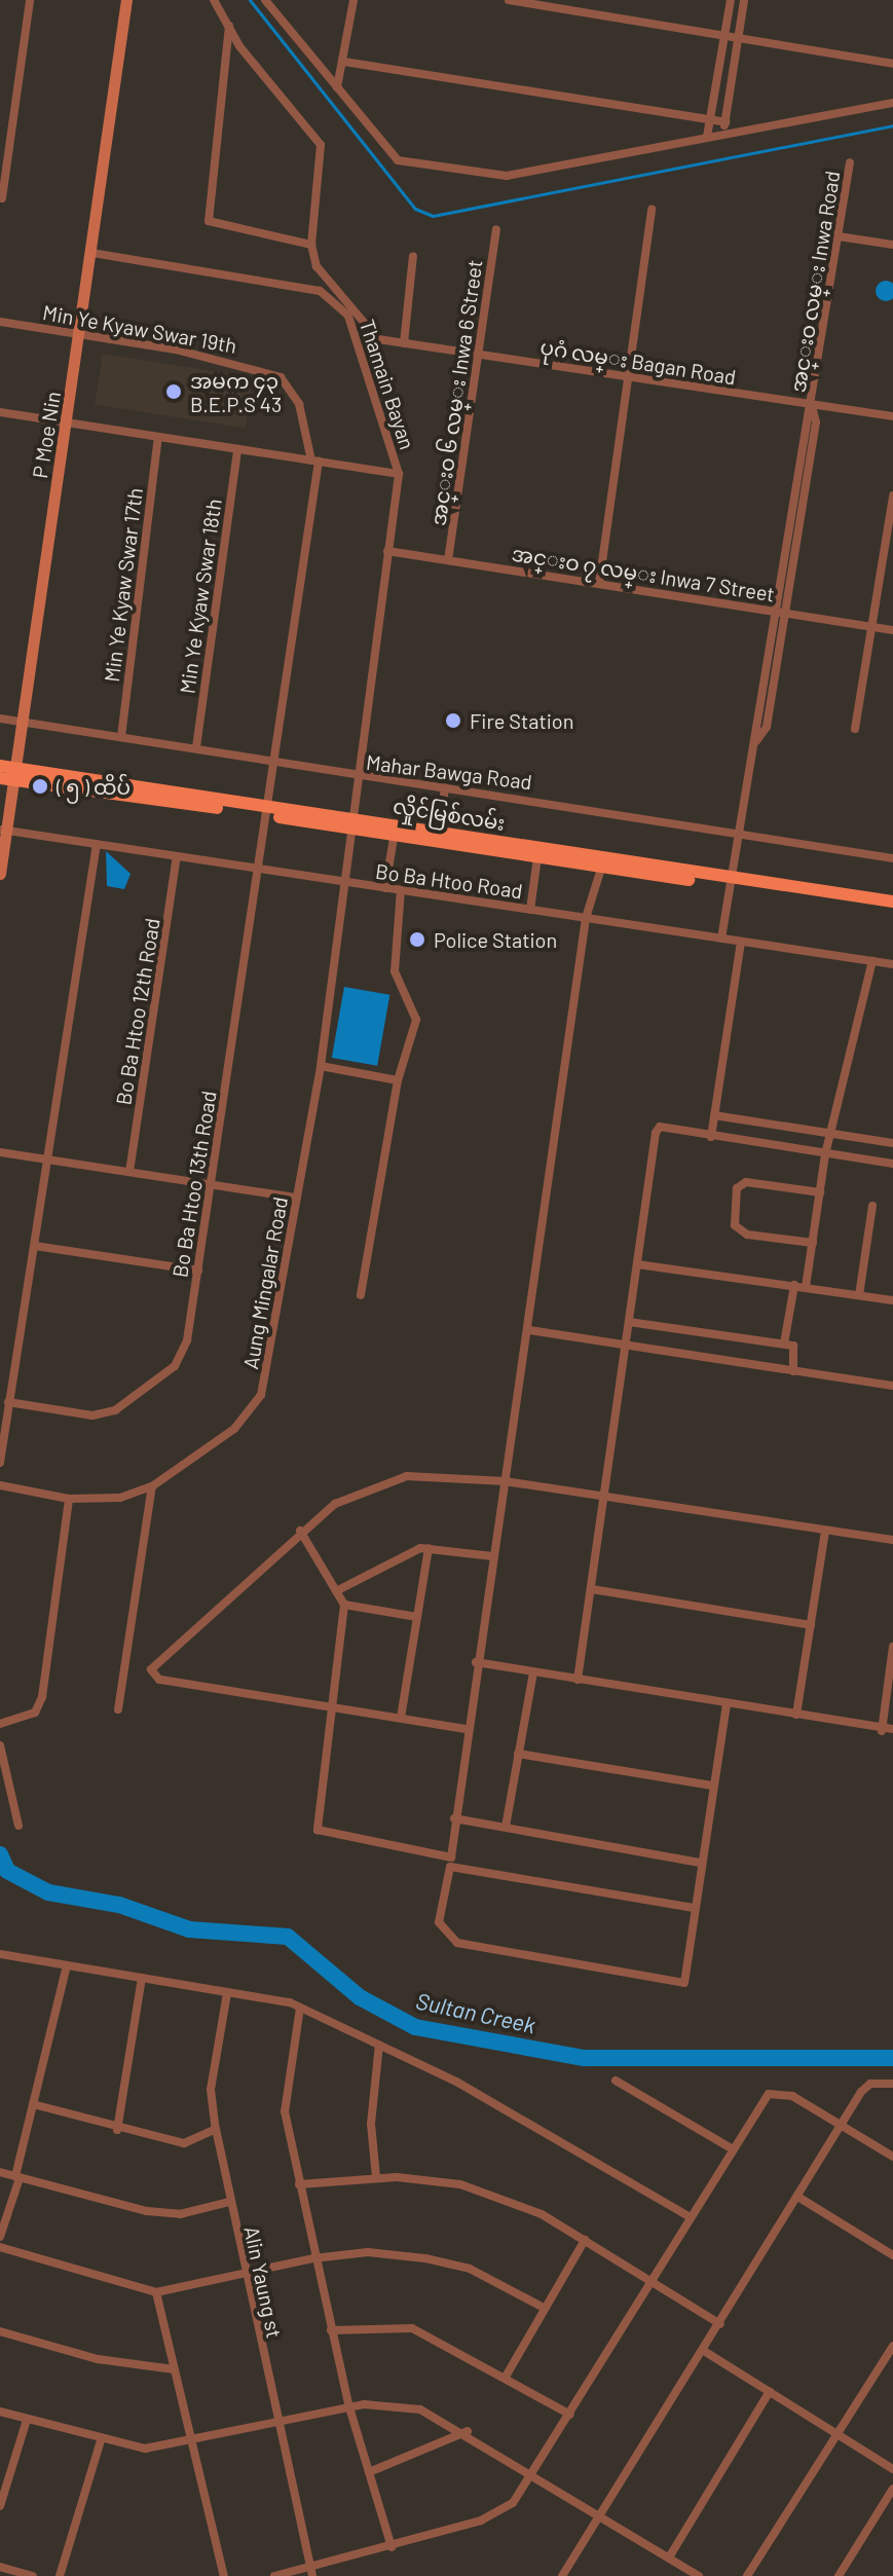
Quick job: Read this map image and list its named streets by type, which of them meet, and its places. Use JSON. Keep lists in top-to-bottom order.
{
  "streets": {
    "main road": ["လှိုင်မြစ်လမ်း"],
    "street": [
      "အင္းဝ လမ္း Inwa Road",
      "Min Ye Kyaw Swar 19th",
      "ပုဂံ လမ္း Bagan Road",
      "Thamain Bayan",
      "အင္းဝ ၆ လမ္း Inwa 6 Street",
      "P Moe Nin",
      "အင္းဝ ၇ လမ္း Inwa 7 Street",
      "Min Ye Kyaw Swar 17th",
      "Min Ye Kyaw Swar 18th",
      "Mahar Bawga Road",
      "Bo Ba Htoo Road",
      "Bo Ba Htoo 12th Road",
      "Bo Ba Htoo 13th Road",
      "Aung Mingalar Road",
      "Alin Yaung st"
    ]
  },
  "crossings": [
    ["အင္းဝ လမ္း Inwa Road", "ပုဂံ လမ္း Bagan Road"],
    ["အင္းဝ လမ္း Inwa Road", "အင္းဝ ၇ လမ္း Inwa 7 Street"],
    ["အင္းဝ လမ္း Inwa Road", "Mahar Bawga Road"],
    ["အင္းဝ လမ္း Inwa Road", "လှိုင်မြစ်လမ်း"],
    ["အင္းဝ လမ္း Inwa Road", "Bo Ba Htoo Road"],
    ["Min Ye Kyaw Swar 19th", "P Moe Nin"],
    ["Min Ye Kyaw Swar 19th", "Mahar Bawga Road"],
    ["Min Ye Kyaw Swar 19th", "လှိုင်မြစ်လမ်း"],
    ["Min Ye Kyaw Swar 19th", "Bo Ba Htoo 13th Road"],
    ["ပုဂံ လမ္း Bagan Road", "အင္းဝ ၆ လမ္း Inwa 6 Street"],
    ["Thamain Bayan", "P Moe Nin"],
    ["Thamain Bayan", "အင္းဝ ၇ လမ္း Inwa 7 Street"],
    ["Thamain Bayan", "Mahar Bawga Road"],
    ["Thamain Bayan", "လှိုင်မြစ်လမ်း"],
    ["Thamain Bayan", "Bo Ba Htoo Road"],
    ["Thamain Bayan", "Aung Mingalar Road"],
    ["အင္းဝ ၆ လမ္း Inwa 6 Street", "အင္းဝ ၇ လမ္း Inwa 7 Street"],
    ["P Moe Nin", "Mahar Bawga Road"],
    ["P Moe Nin", "လှိုင်မြစ်လမ်း"],
    ["P Moe Nin", "Bo Ba Htoo Road"],
    ["Min Ye Kyaw Swar 17th", "Mahar Bawga Road"],
    ["Min Ye Kyaw Swar 18th", "Mahar Bawga Road"],
    ["လှိုင်မြစ်လမ်း", "Bo Ba Htoo 13th Road"],
    ["Bo Ba Htoo Road", "Bo Ba Htoo 12th Road"],
    ["Bo Ba Htoo Road", "Bo Ba Htoo 13th Road"],
    ["Bo Ba Htoo Road", "Aung Mingalar Road"]
  ],
  "water": ["Sultan Creek"],
  "places": [
    "အမက ၄၃ B.E.P.S 43",
    "Fire Station",
    "( ၅ ) ထိပ်",
    "Police Station"
  ]
}
